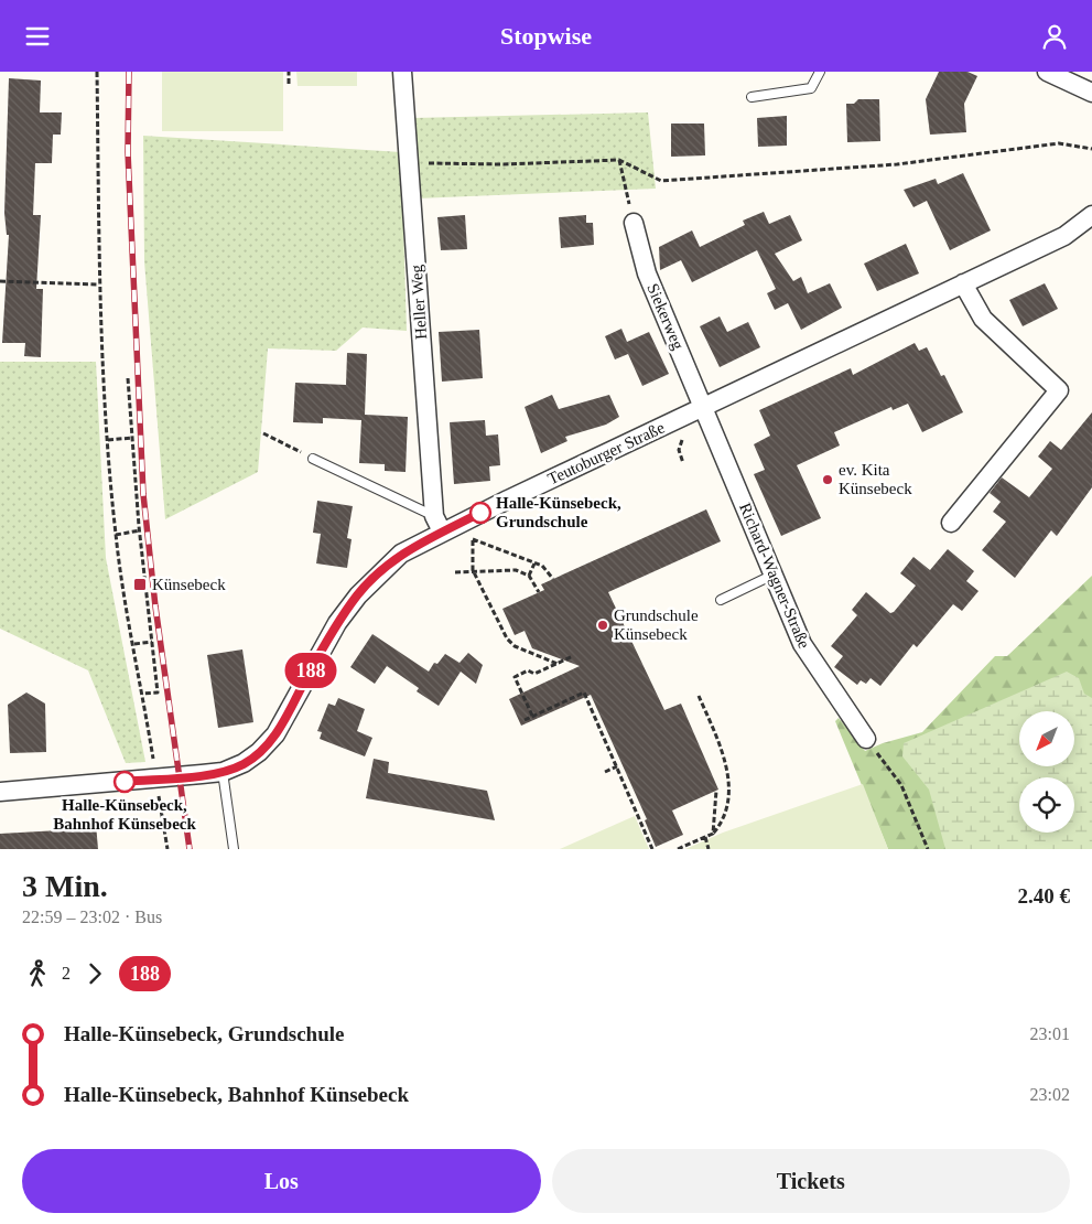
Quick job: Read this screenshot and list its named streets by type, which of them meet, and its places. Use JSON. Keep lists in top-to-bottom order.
{
  "streets": {
    "street": [
      "Heller Weg",
      "Siekerweg",
      "Teutoburger Straße",
      "Richard-Wagner-Straße"
    ]
  },
  "crossings": [
    ["Heller Weg", "Teutoburger Straße"],
    ["Siekerweg", "Teutoburger Straße"],
    ["Siekerweg", "Richard-Wagner-Straße"],
    ["Teutoburger Straße", "Richard-Wagner-Straße"]
  ],
  "places": {
    "other": [
      "ev. Kita Künsebeck",
      "Halle-Künsebeck, Grundschule",
      "Grundschule Künsebeck",
      "Halle-Künsebeck, Bahnhof Künsebeck"
    ],
    "transit": ["Künsebeck"]
  },
  "lines": ["bus line 188"],
  "north": "bottom left",
  "page": {
    "header": "Stopwise",
    "on_map": "188",
    "heading": ["3 Min.", "22:59 – 23:02 · Bus", "2.40 €"],
    "legs": ["2", "188"],
    "list": [
      {
        "name": "Halle-Künsebeck, Grundschule",
        "value": "23:01"
      },
      {
        "name": "Halle-Künsebeck, Bahnhof Künsebeck",
        "value": "23:02"
      }
    ],
    "buttons": ["Los", "Tickets"]
  }
}
